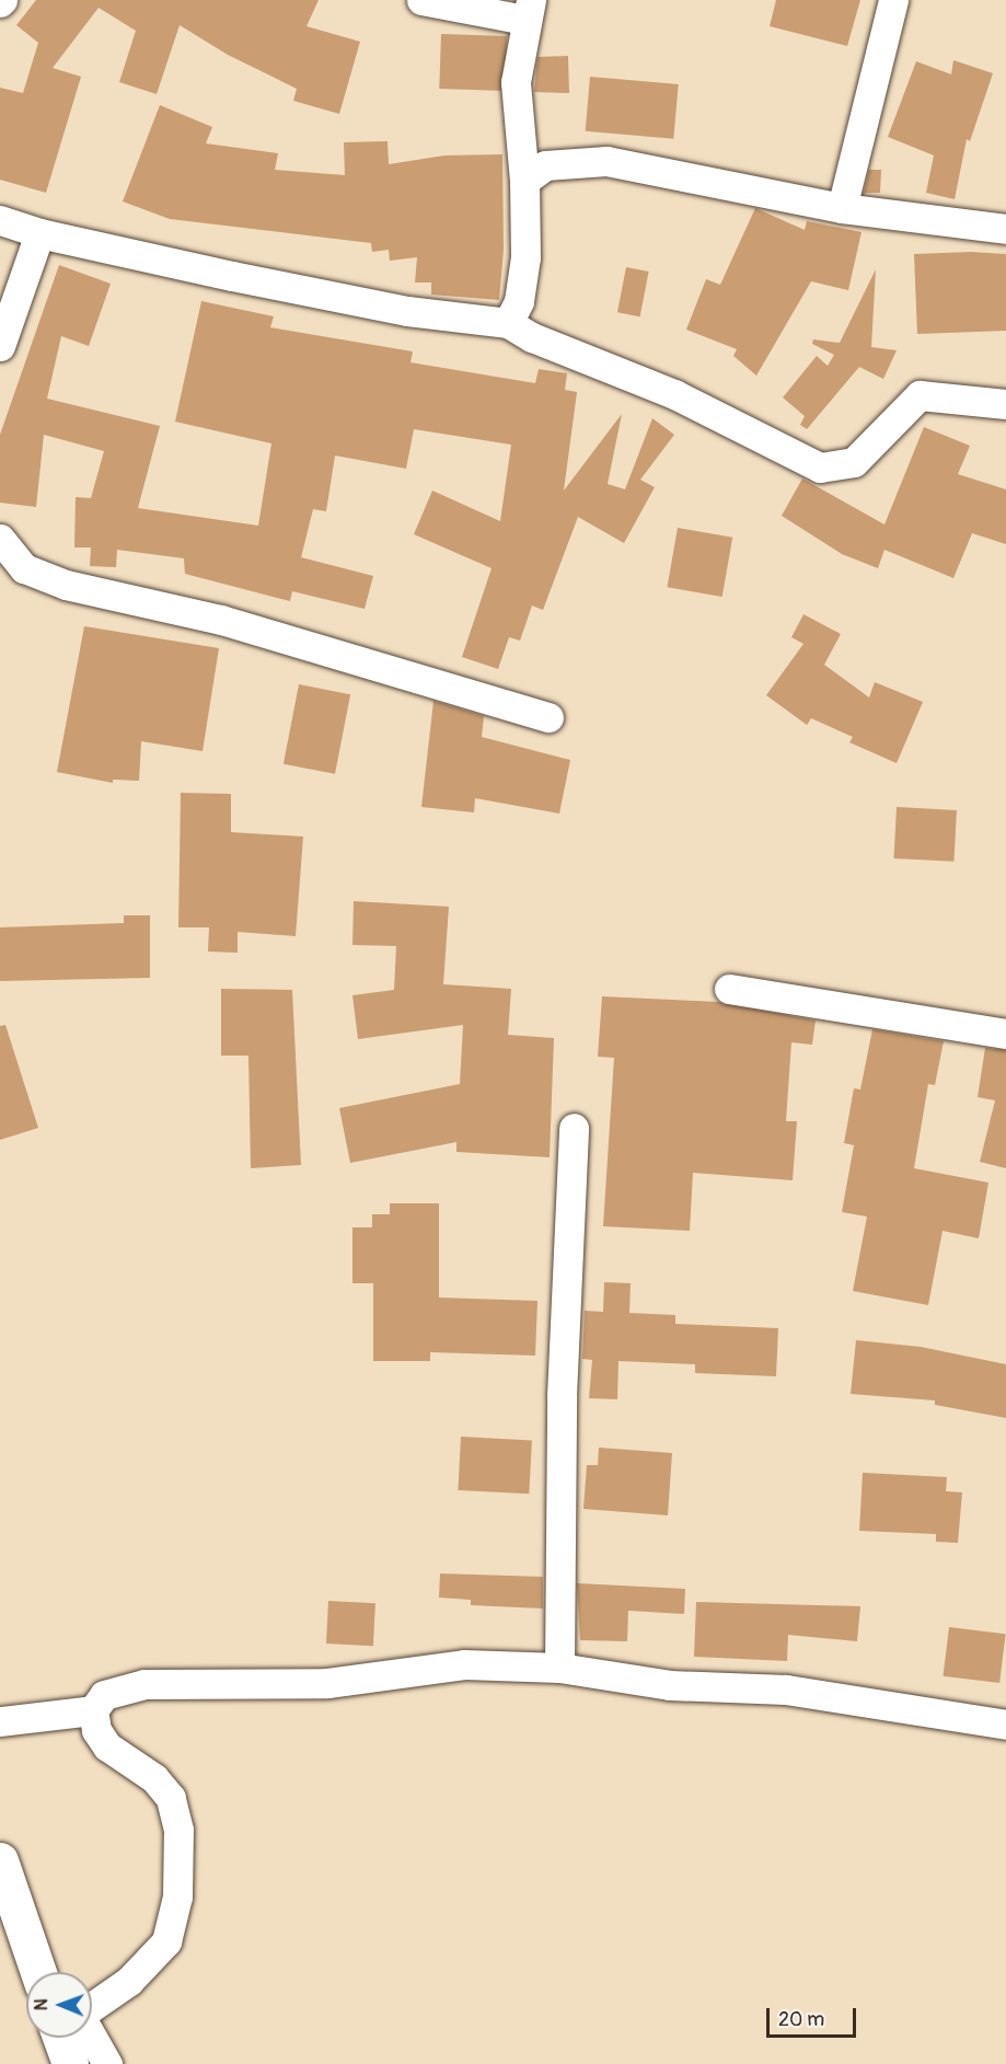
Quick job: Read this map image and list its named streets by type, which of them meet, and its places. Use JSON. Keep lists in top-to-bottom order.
{
  "scale_bar": "20 m",
  "north": "left"
}
